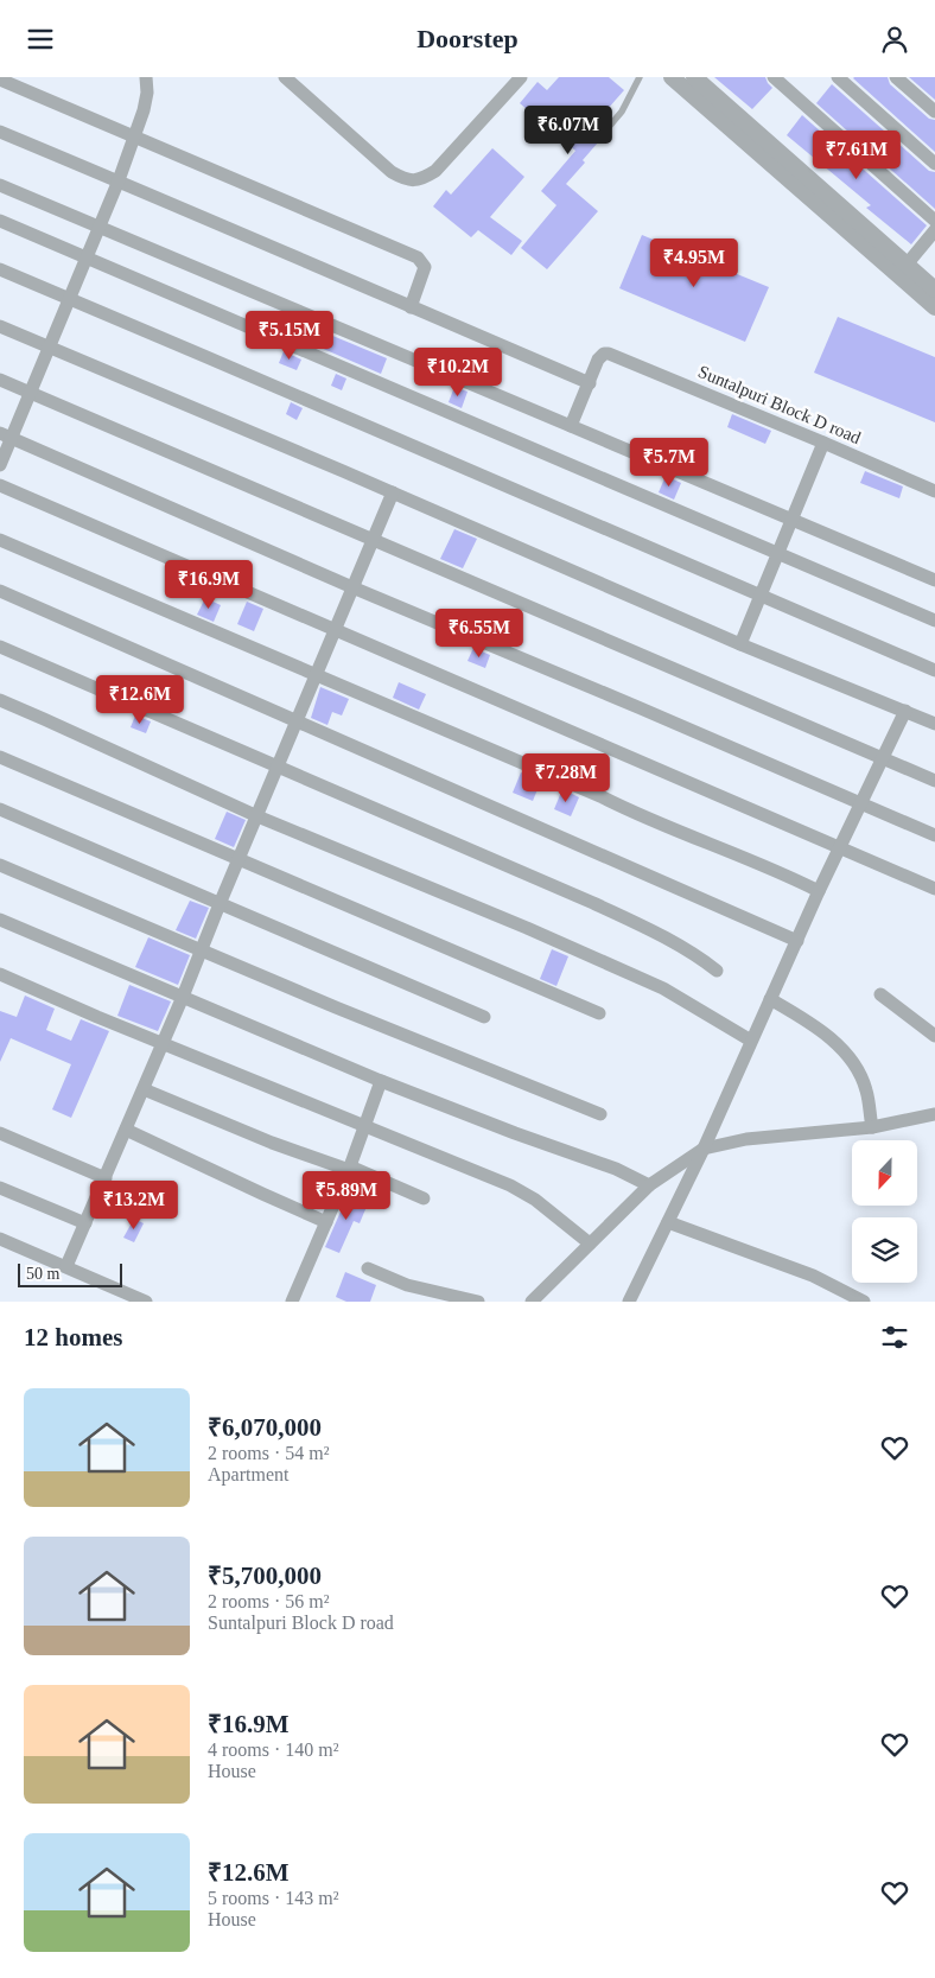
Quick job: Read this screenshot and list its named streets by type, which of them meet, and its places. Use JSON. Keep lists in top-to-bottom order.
{
  "streets": {
    "street": ["Suntalpuri Block D road"]
  },
  "scale_bar": "50 m",
  "north": "bottom",
  "page": {
    "header": "Doorstep",
    "price": [
      "₹6.07M",
      "₹7.61M",
      "₹4.95M",
      "₹5.15M",
      "₹10.2M",
      "₹5.7M",
      "₹16.9M",
      "₹6.55M",
      "₹12.6M",
      "₹7.28M",
      "₹5.89M",
      "₹13.2M"
    ],
    "scale": "50 m",
    "heading": "12 homes",
    "list": [
      {
        "name": "₹6,070,000",
        "note": "2 rooms · 54 m² · Apartment"
      },
      {
        "name": "₹5,700,000",
        "note": "2 rooms · 56 m² · Suntalpuri Block D road"
      },
      {
        "name": "₹16.9M",
        "note": "4 rooms · 140 m² · House"
      },
      {
        "name": "₹12.6M",
        "note": "5 rooms · 143 m² · House"
      }
    ]
  }
}
